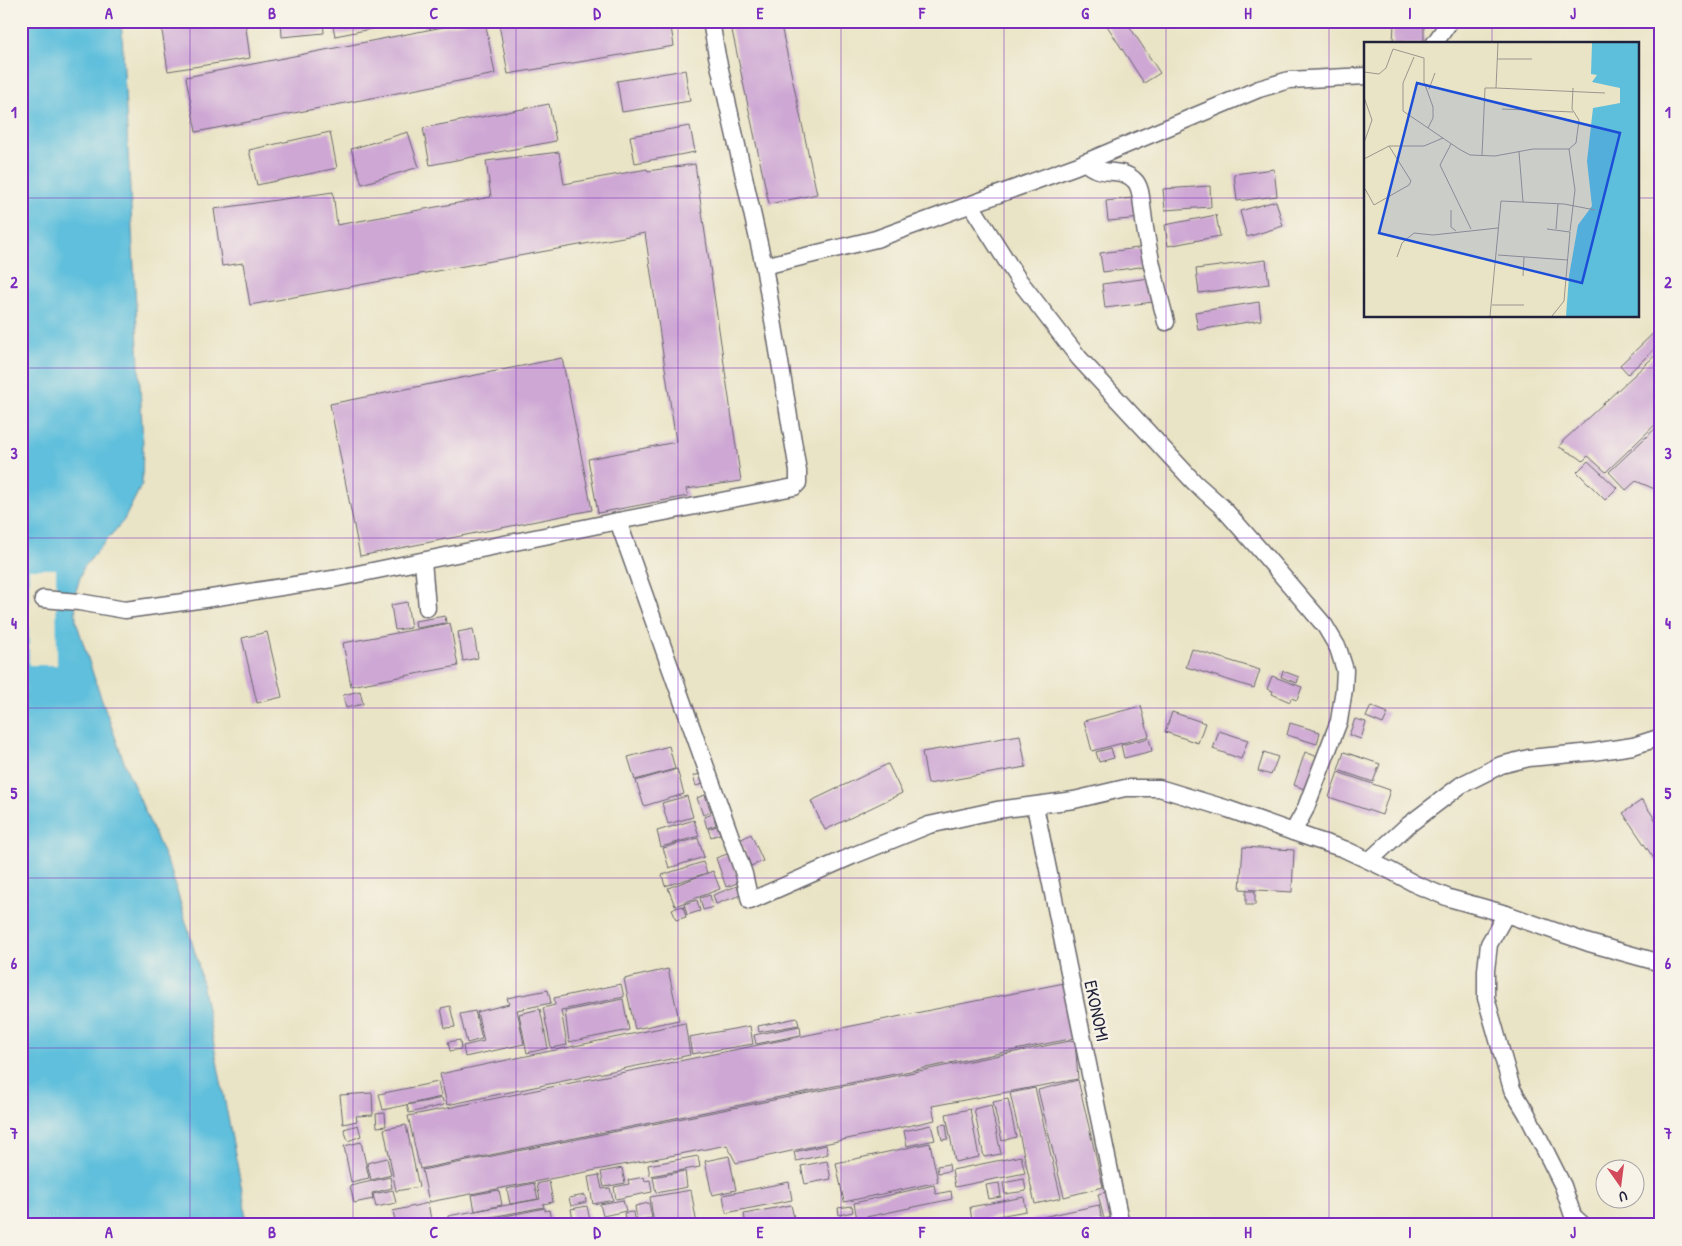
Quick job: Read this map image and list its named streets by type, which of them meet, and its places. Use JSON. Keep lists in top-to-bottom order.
{
  "streets": {
    "street": ["EKONOMI"]
  },
  "north": "bottom",
  "grid": {
    "columns": [
      "A",
      "B",
      "C",
      "D",
      "E",
      "F",
      "G",
      "H",
      "I",
      "J"
    ],
    "rows": [
      "1",
      "2",
      "3",
      "4",
      "5",
      "6",
      "7"
    ]
  }
}
